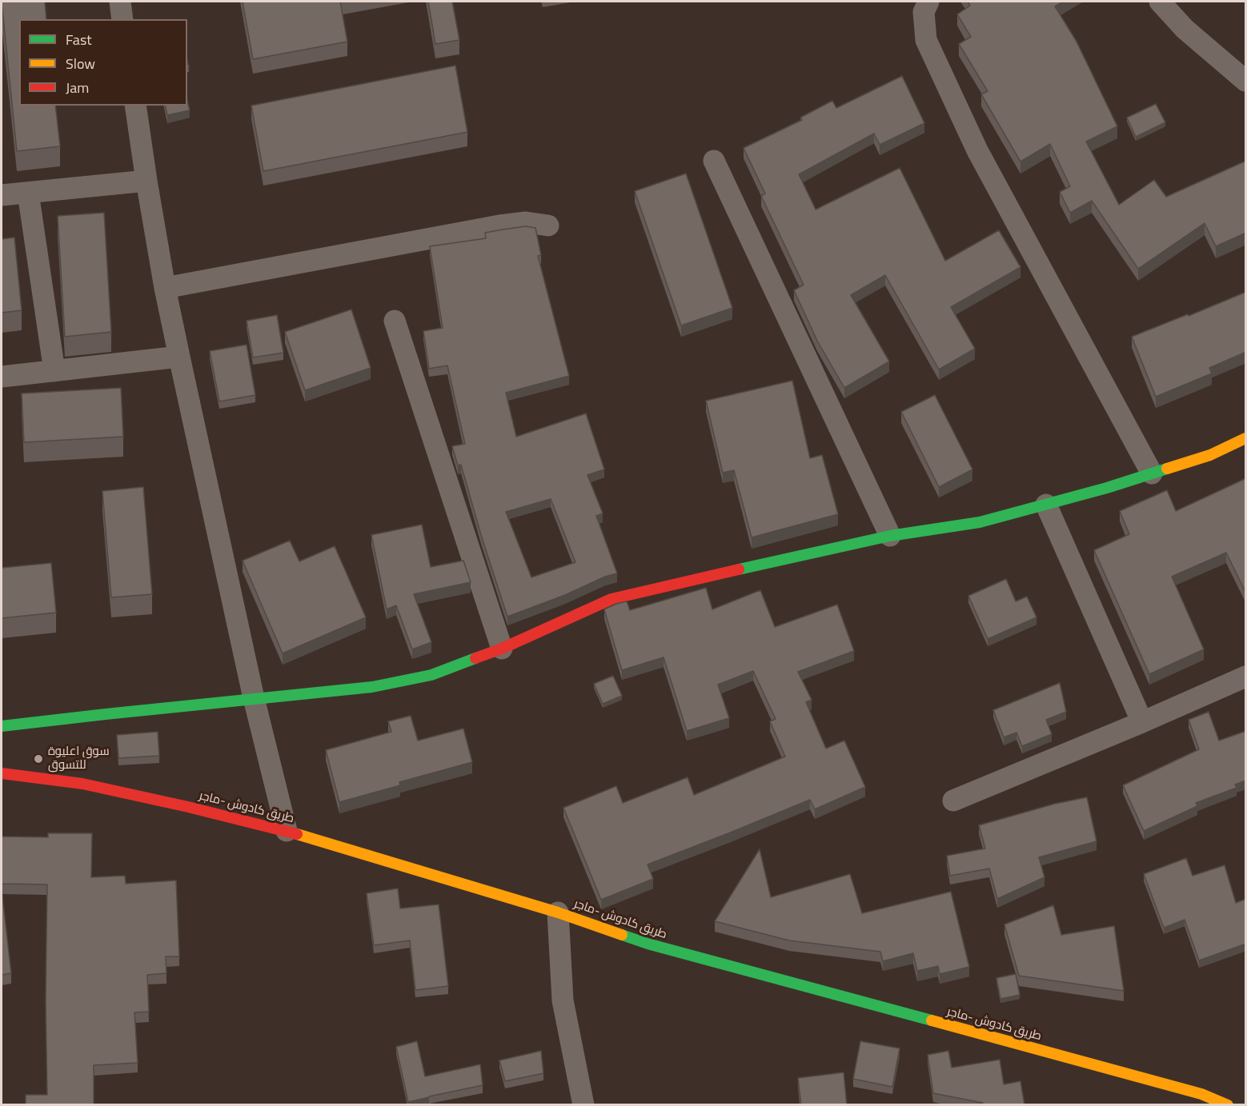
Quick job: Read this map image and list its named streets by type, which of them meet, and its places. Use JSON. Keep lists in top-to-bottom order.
{
  "streets": {
    "main road": ["طريق كادوش -ماجر"]
  },
  "places": ["سوق اعليوة للتسوق"],
  "legend": ["Fast", "Slow", "Jam"]
}
